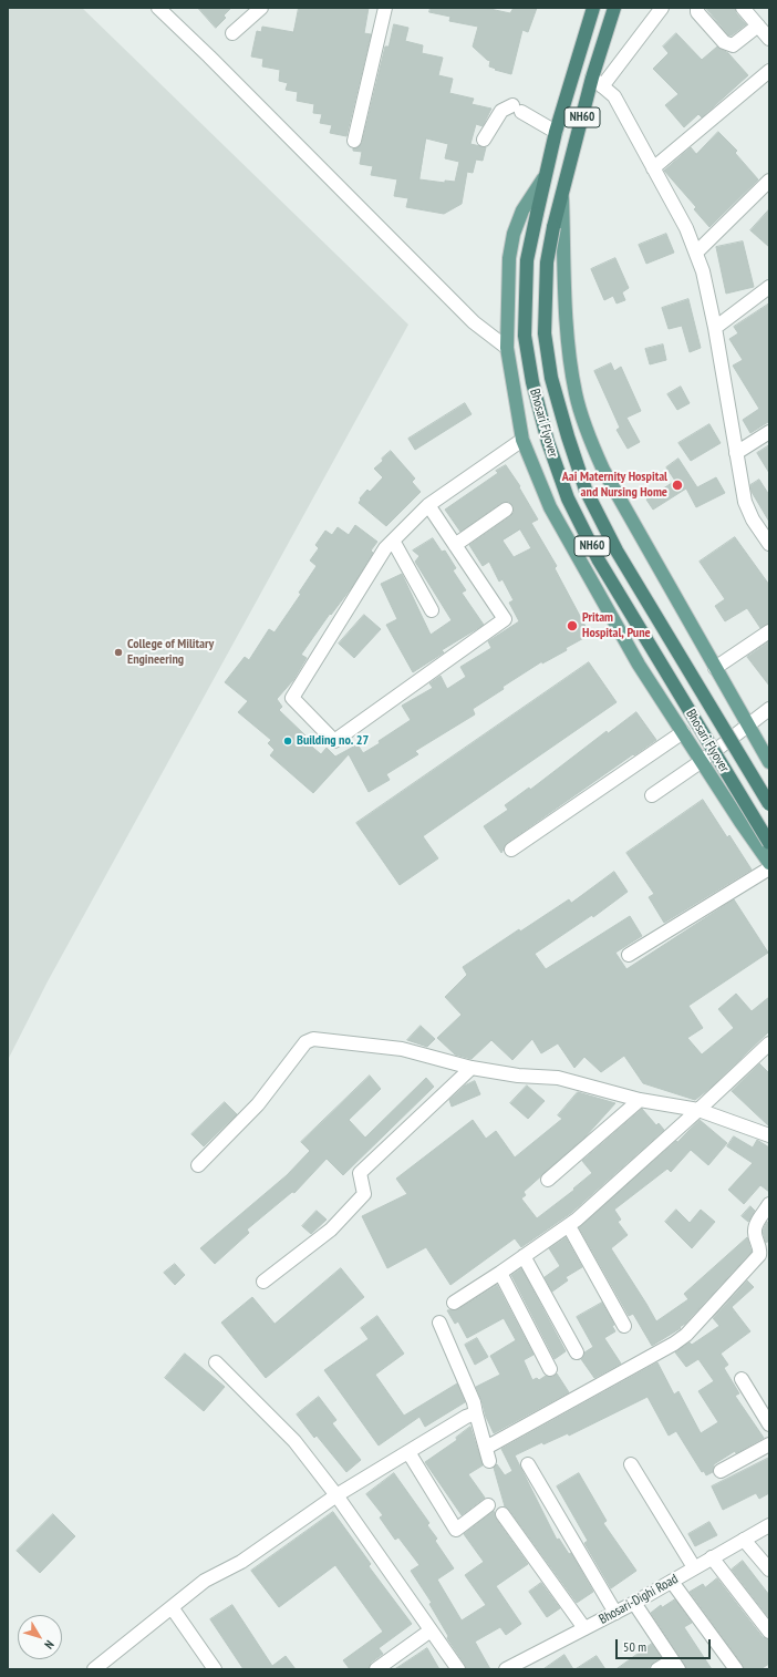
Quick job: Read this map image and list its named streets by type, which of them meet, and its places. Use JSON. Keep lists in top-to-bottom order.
{
  "streets": {
    "highway": ["NH60", "Bhosari Flyover"],
    "street": ["Bhosari-Dighi Road"]
  },
  "crossings": [
    ["NH60", "Bhosari Flyover"]
  ],
  "places": [
    "Aai Maternity Hospital and Nursing Home",
    "Pritam Hospital, Pune",
    "College of Military Engineering",
    "Building no. 27"
  ],
  "scale_bar": "50 m",
  "north": "bottom right"
}
